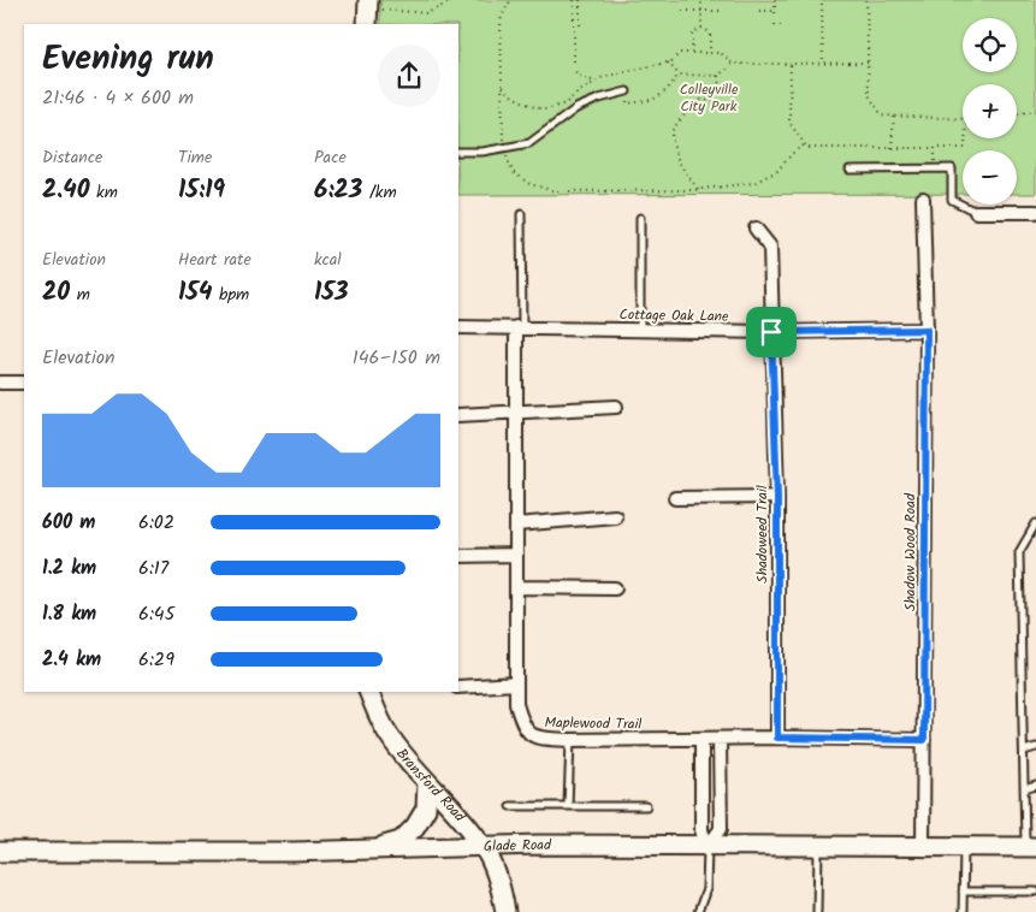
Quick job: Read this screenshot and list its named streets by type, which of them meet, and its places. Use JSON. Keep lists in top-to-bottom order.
{
  "streets": {
    "main road": ["Bransford Road", "Glade Road"],
    "street": [
      "Cottage Oak Lane",
      "Shadoweed Trail",
      "Shadow Wood Road",
      "Maplewood Trail"
    ]
  },
  "crossings": [
    ["Cottage Oak Lane", "Shadoweed Trail"],
    ["Cottage Oak Lane", "Shadow Wood Road"],
    ["Cottage Oak Lane", "Maplewood Trail"],
    ["Shadoweed Trail", "Maplewood Trail"],
    ["Shadow Wood Road", "Maplewood Trail"],
    ["Shadow Wood Road", "Glade Road"],
    ["Bransford Road", "Glade Road"]
  ],
  "parks": ["Colleyville City Park"],
  "page": {
    "map_buttons": ["+", "−"],
    "heading": ["Evening run", "21:46 · 4 × 600 m"],
    "stats": [
      ["Distance", "2.40 km"],
      ["Time", "15:19"],
      ["Pace", "6:23 /km"],
      ["Elevation", "20 m"],
      ["Heart rate", "154 bpm"],
      ["kcal", "153"]
    ],
    "chart": ["Elevation", "146–150 m"],
    "list": [
      {
        "name": "600 m",
        "note": "6:02"
      },
      {
        "name": "1.2 km",
        "note": "6:17"
      },
      {
        "name": "1.8 km",
        "note": "6:45"
      },
      {
        "name": "2.4 km",
        "note": "6:29"
      }
    ]
  }
}
